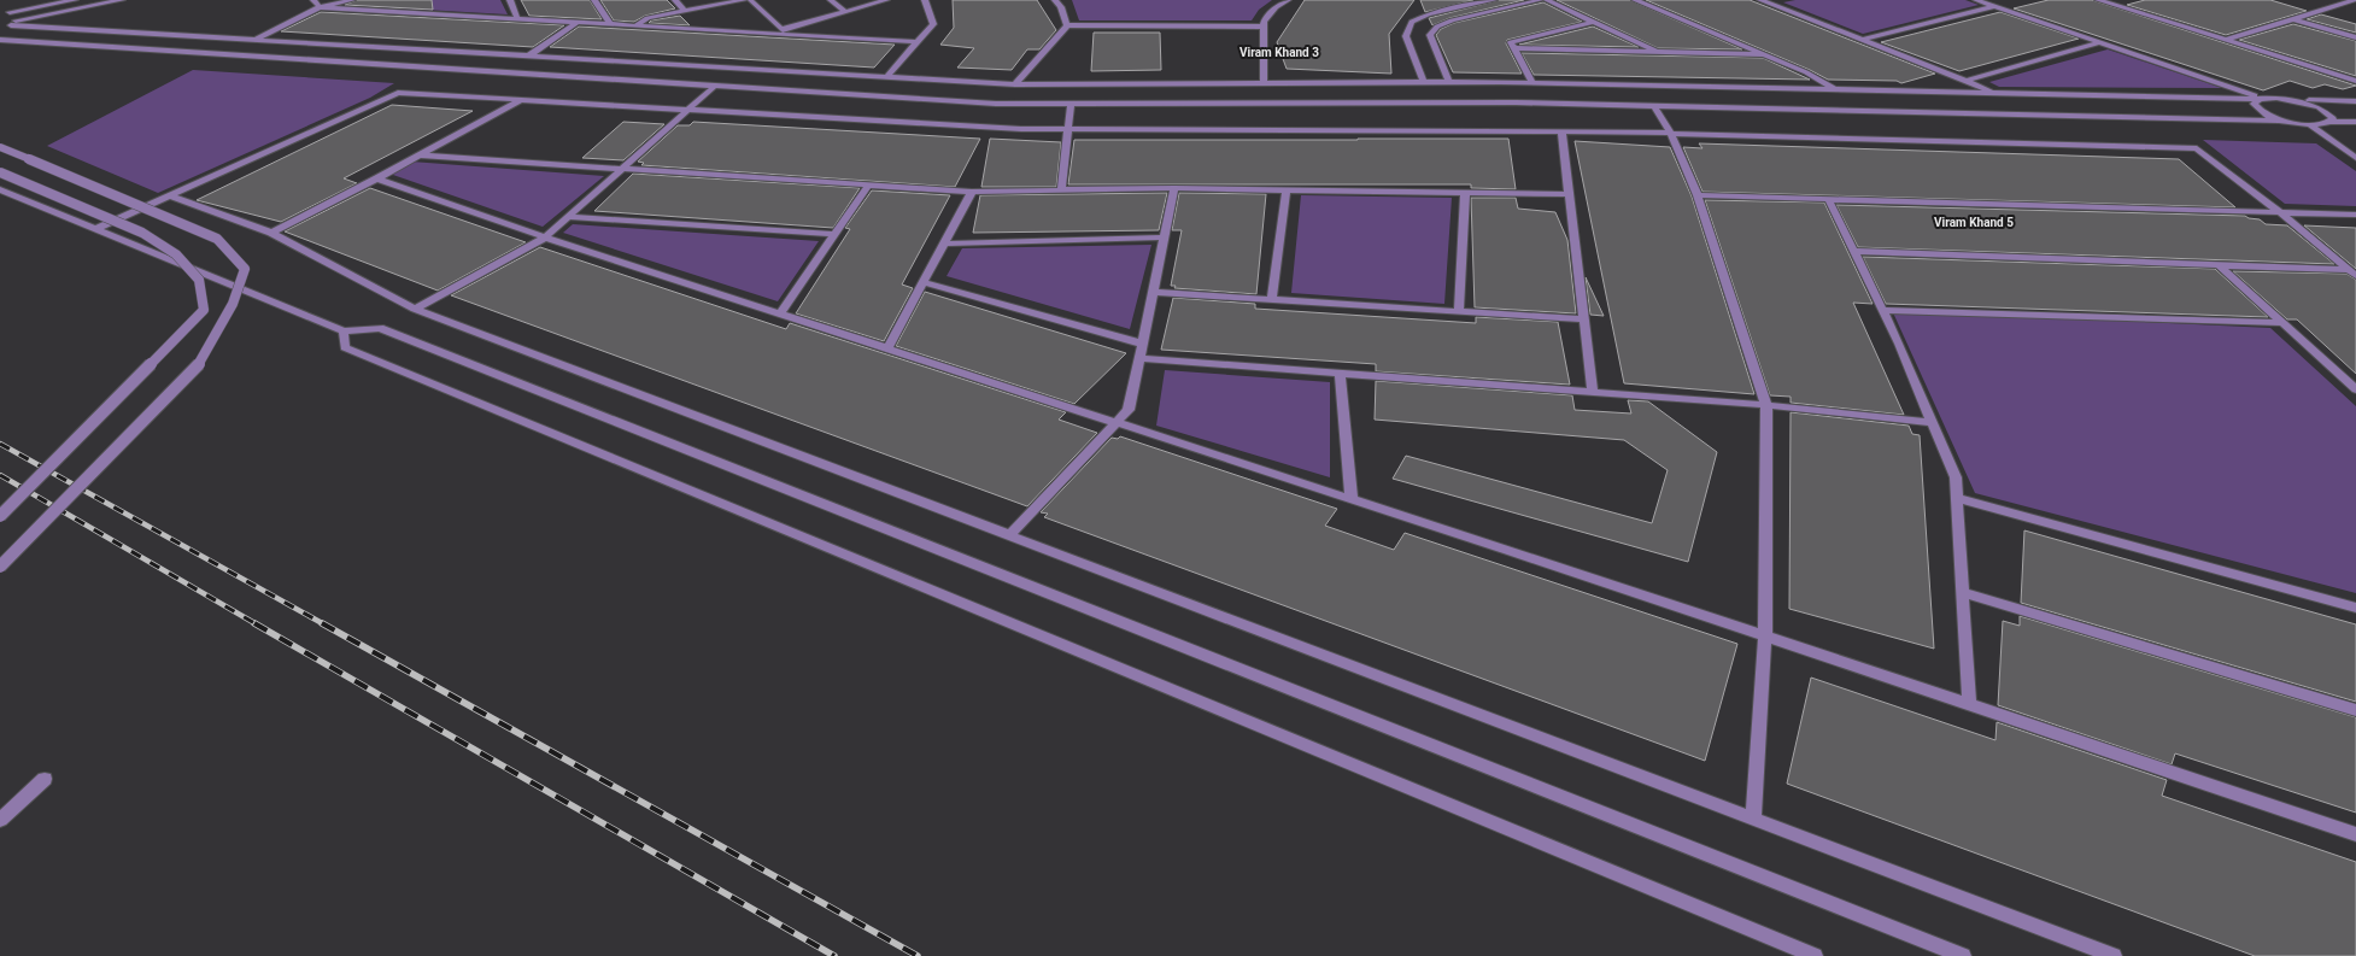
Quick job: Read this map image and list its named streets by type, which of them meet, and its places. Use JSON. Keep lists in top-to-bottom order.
{
  "districts": ["Viram Khand 3", "Viram Khand 5"]
}
